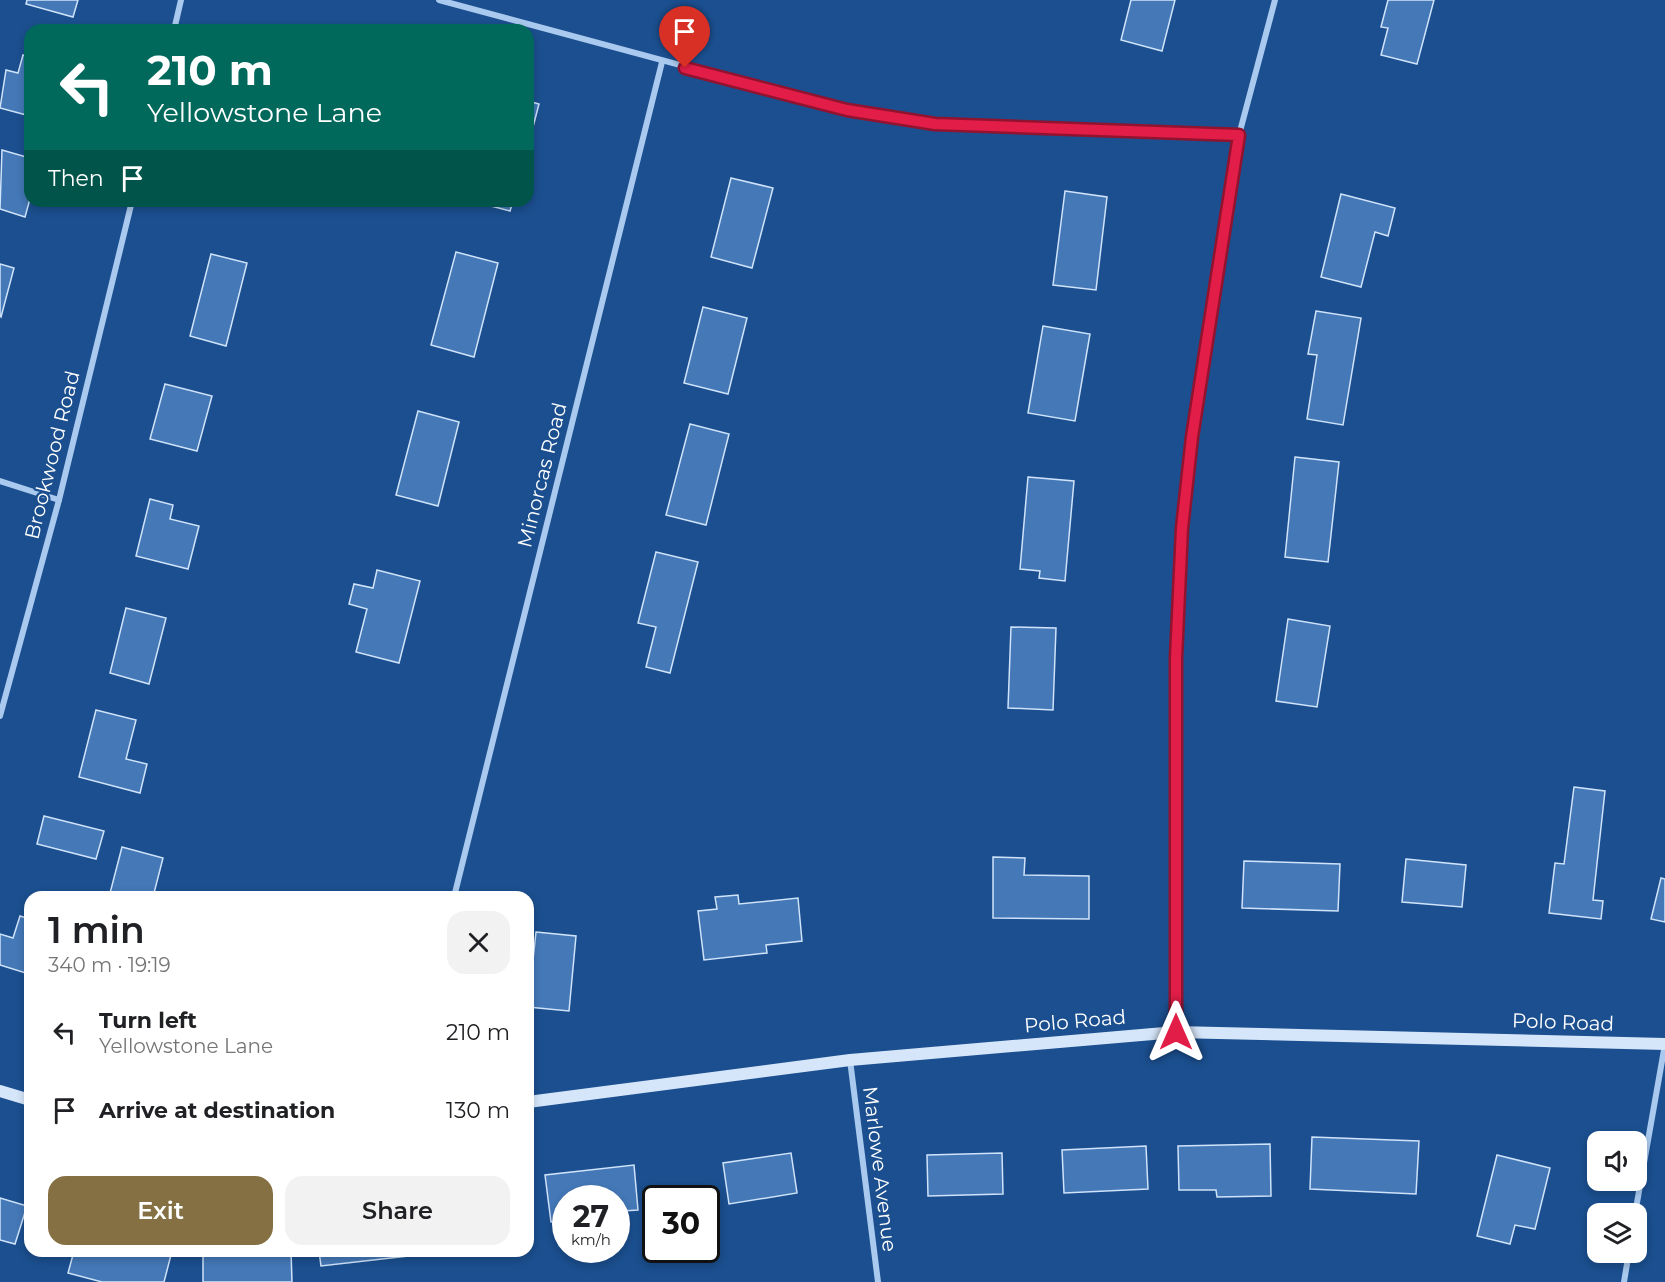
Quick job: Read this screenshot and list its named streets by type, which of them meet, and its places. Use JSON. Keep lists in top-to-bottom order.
{
  "streets": {
    "main road": ["Polo Road"],
    "street": ["Brookwood Road", "Minorcas Road", "Marlowe Avenue"]
  },
  "crossings": [
    ["Polo Road", "Marlowe Avenue"]
  ],
  "page": {
    "turn": ["210 m", "Yellowstone Lane"],
    "then": "Then",
    "heading": ["1 min", "340 m · 19:19"],
    "list": [
      {
        "name": "Turn left",
        "note": "Yellowstone Lane",
        "value": "210 m"
      },
      {
        "name": "Arrive at destination",
        "value": "130 m"
      }
    ],
    "buttons": ["Exit", "Share"],
    "speed": "27 km/h",
    "limit": "30"
  }
}
